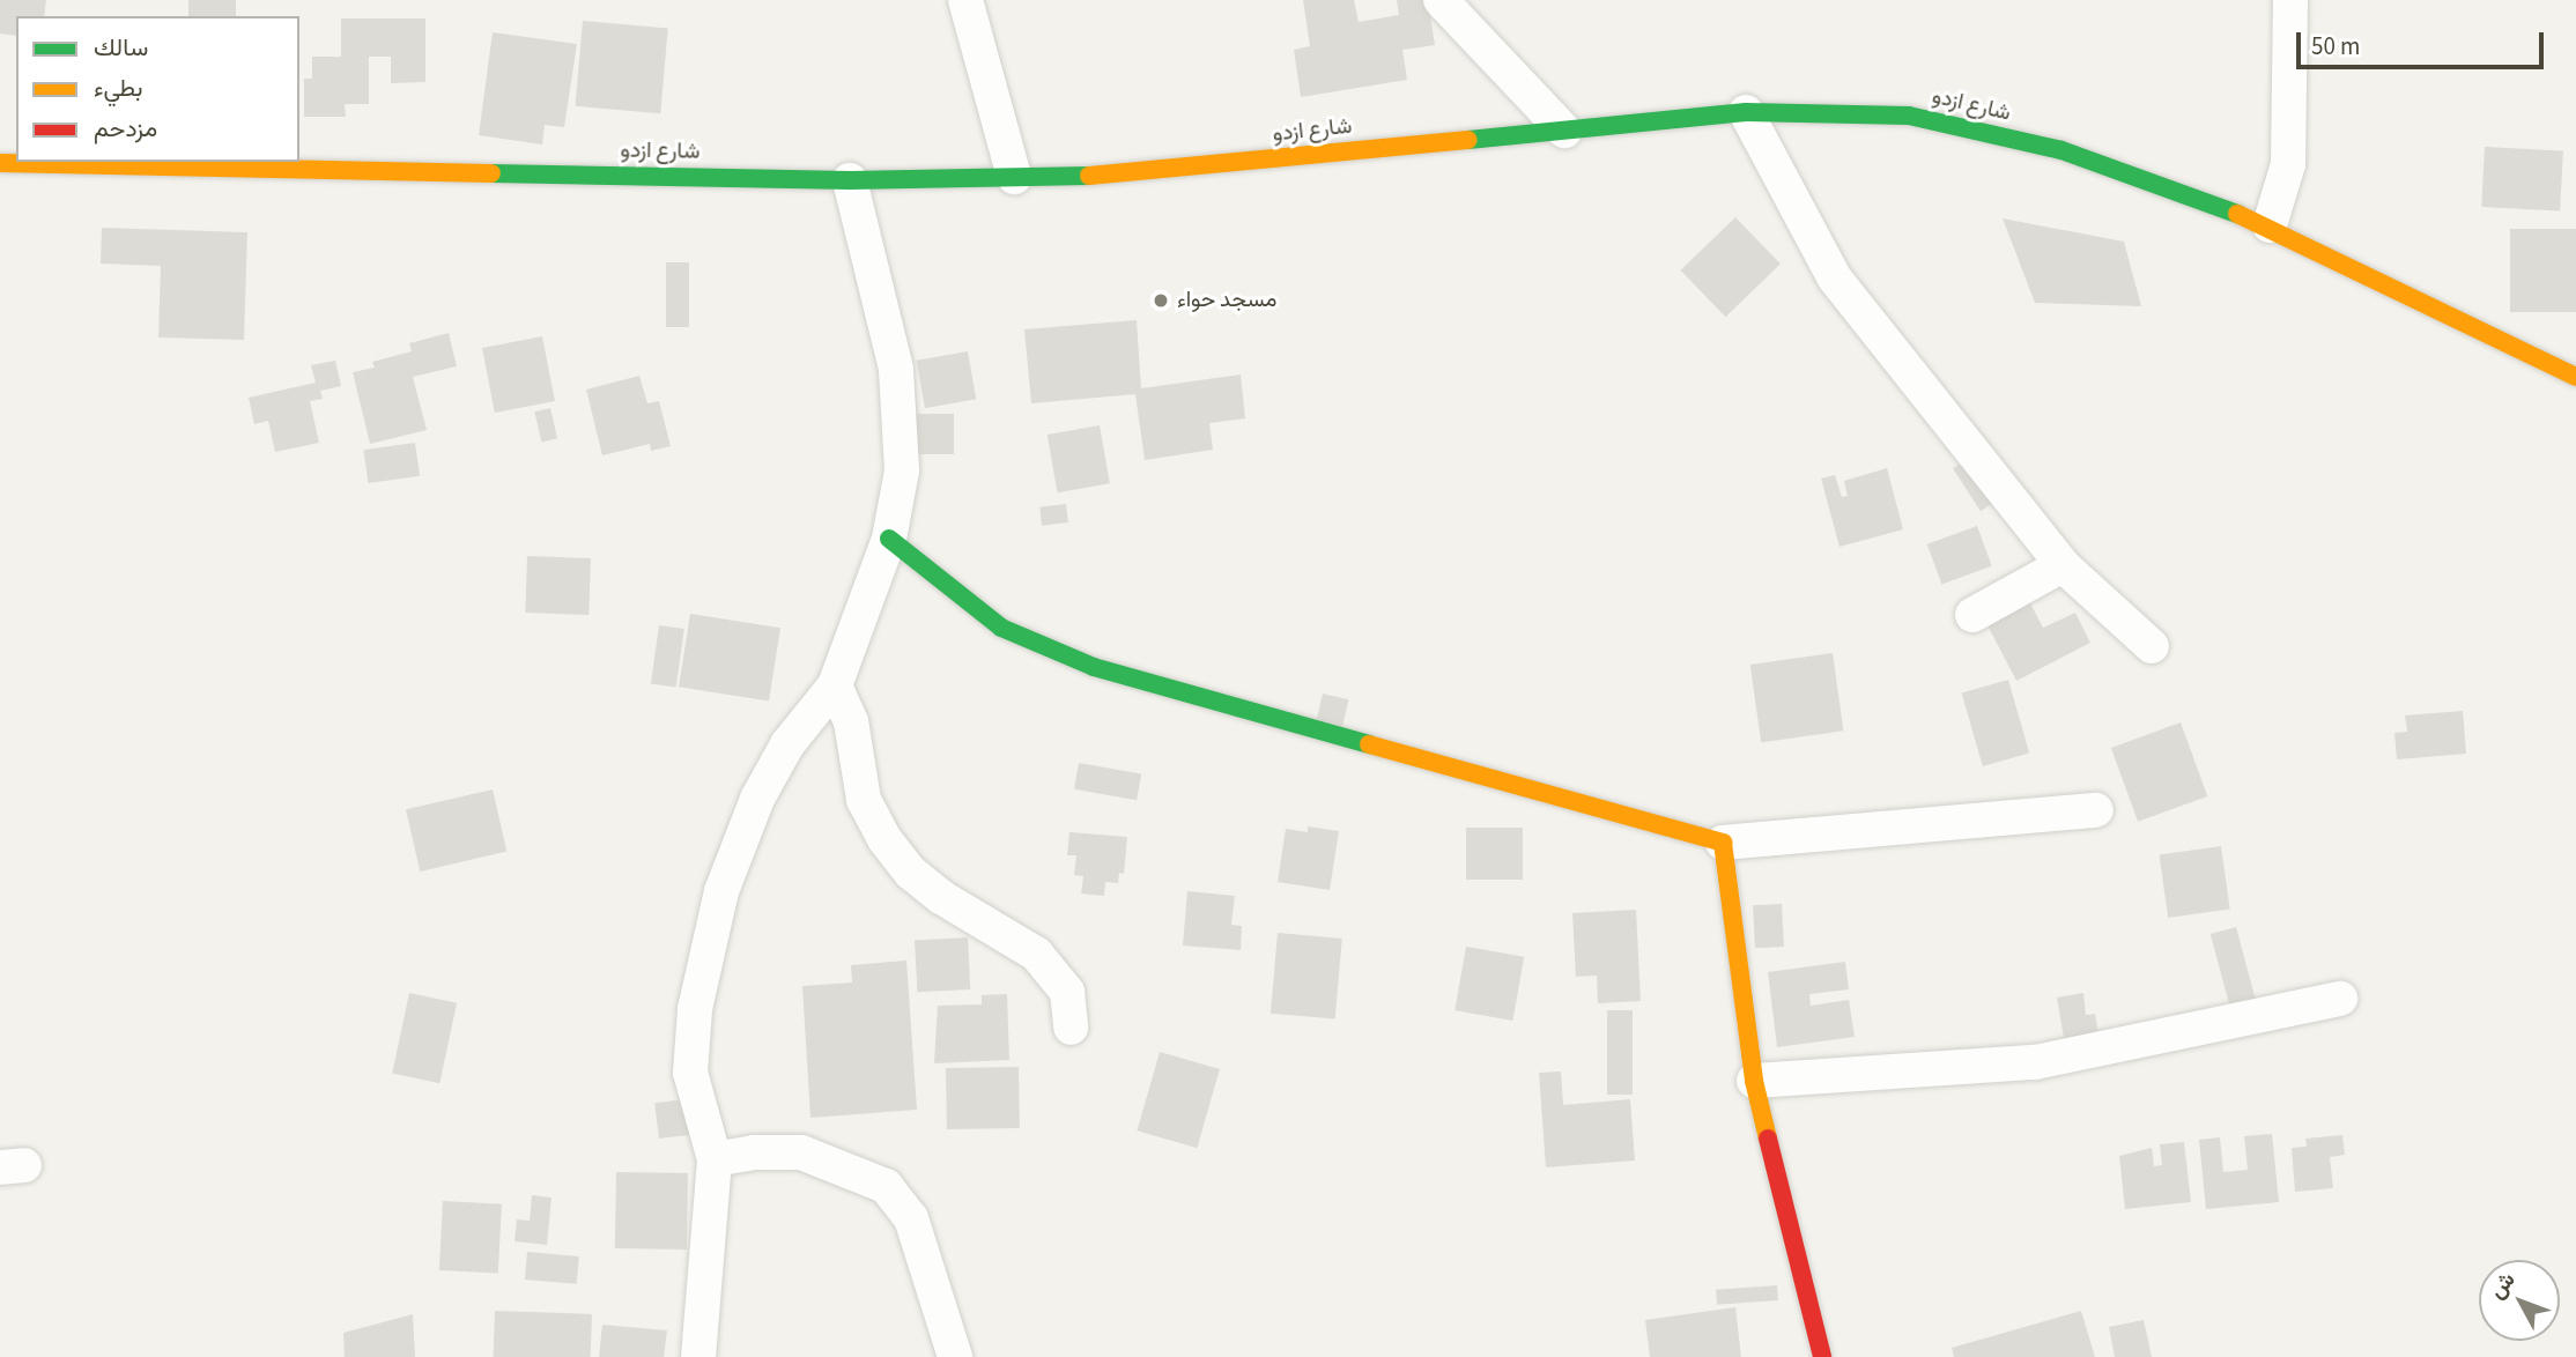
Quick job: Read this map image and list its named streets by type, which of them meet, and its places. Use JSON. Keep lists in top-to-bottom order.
{
  "streets": {
    "street": ["شارع ازدو"]
  },
  "places": ["مسجد حواء"],
  "legend": ["سالك", "بطيء", "مزدحم"],
  "scale_bar": "50 m",
  "north": "top left"
}
